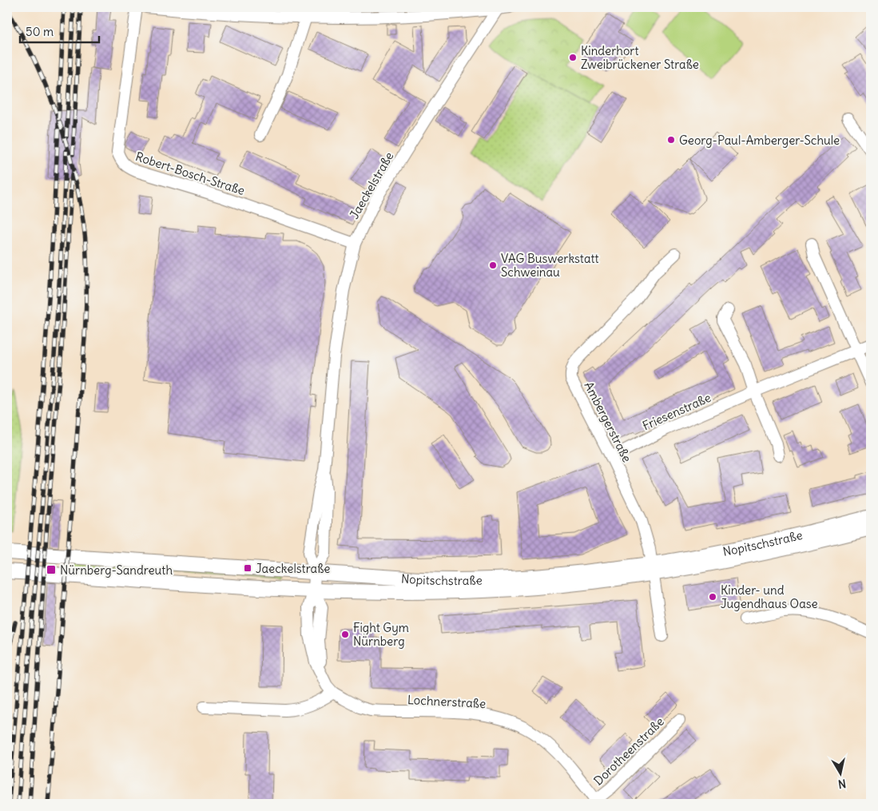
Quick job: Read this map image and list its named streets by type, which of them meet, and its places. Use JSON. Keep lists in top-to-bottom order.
{
  "streets": {
    "main road": ["Nopitschstraße"],
    "street": [
      "Robert-Bosch-Straße",
      "Jaeckelstraße",
      "Friesenstraße",
      "Ambergerstraße",
      "Lochnerstraße",
      "Dorotheenstraße"
    ]
  },
  "crossings": [
    ["Robert-Bosch-Straße", "Jaeckelstraße"],
    ["Jaeckelstraße", "Nopitschstraße"],
    ["Jaeckelstraße", "Lochnerstraße"],
    ["Friesenstraße", "Ambergerstraße"],
    ["Ambergerstraße", "Nopitschstraße"],
    ["Nopitschstraße", "Lochnerstraße"],
    ["Lochnerstraße", "Dorotheenstraße"]
  ],
  "places": {
    "other": [
      "Kinderhort Zweibrückener Straße",
      "Georg-Paul-Amberger-Schule",
      "VAG Buswerkstatt Schweinau",
      "Kinder- und Jugendhaus Oase",
      "Fight Gym Nürnberg"
    ],
    "transit": ["Jaeckelstraße", "Nürnberg-Sandreuth"]
  },
  "scale_bar": "50 m",
  "north": "bottom"
}
